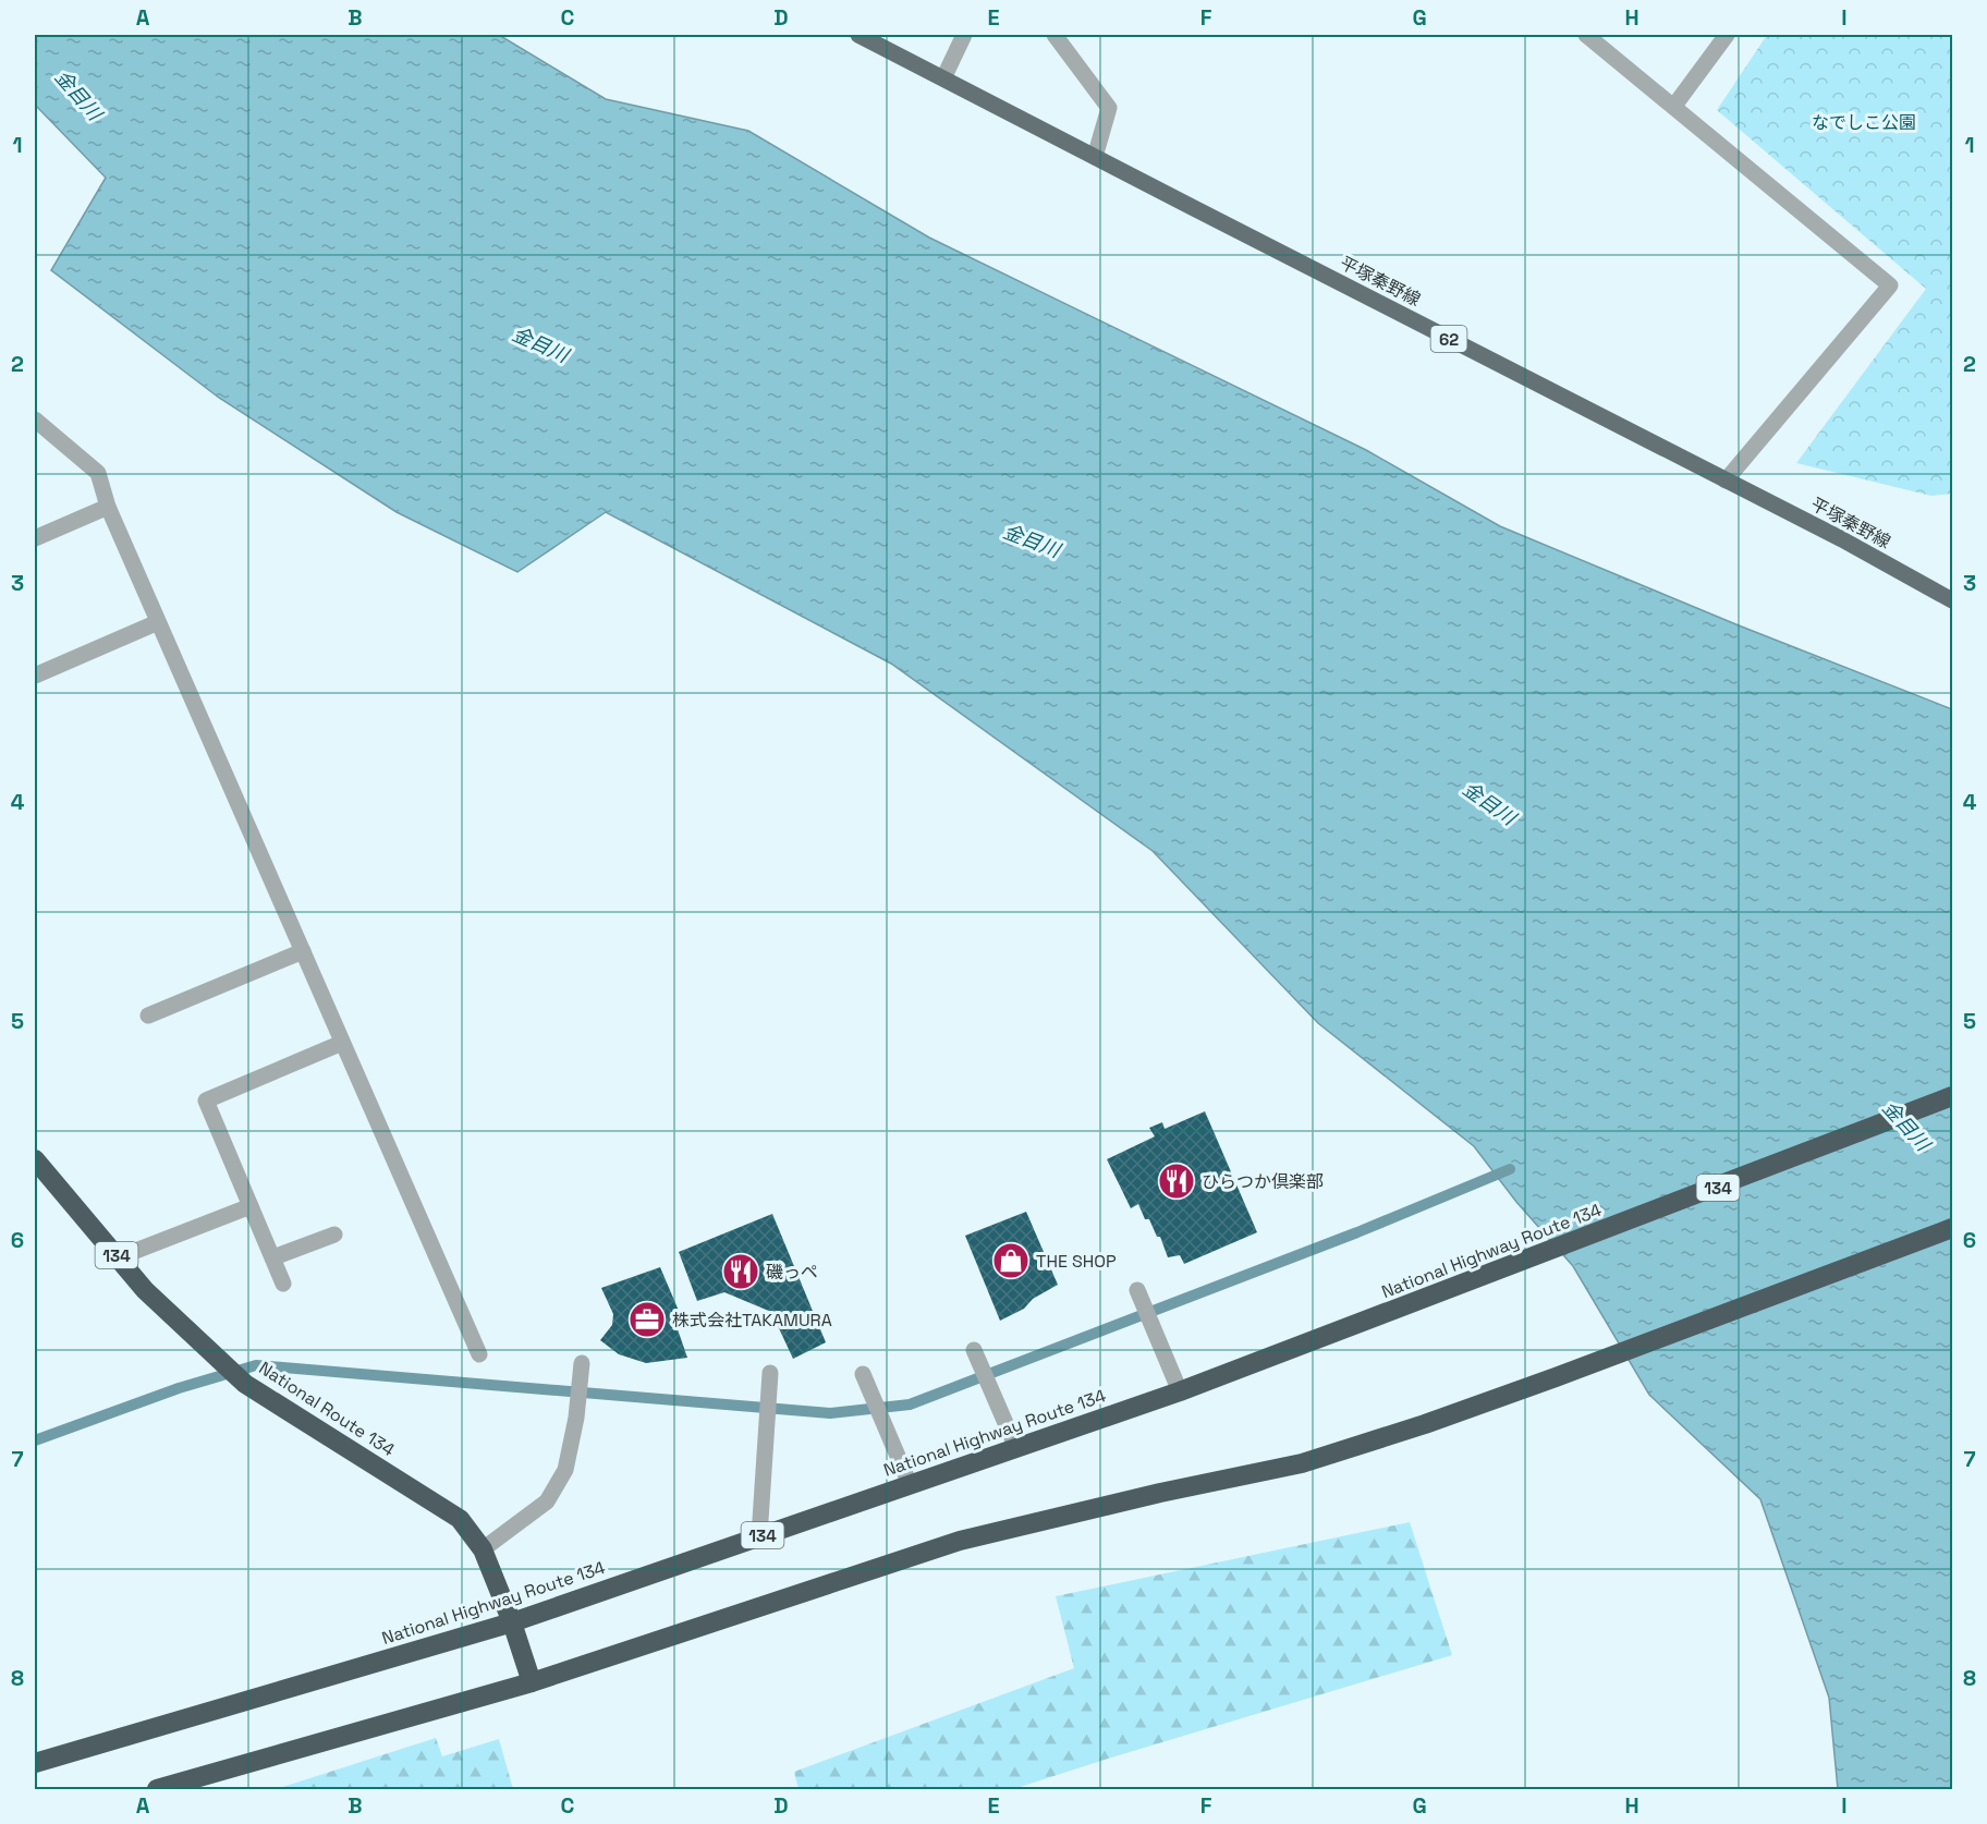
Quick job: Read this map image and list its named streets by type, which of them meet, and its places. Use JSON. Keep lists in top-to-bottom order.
{
  "streets": {
    "highway": ["134", "National Highway Route 134", "National Route 134"],
    "main road": ["平塚秦野線", "62"]
  },
  "crossings": [
    ["National Highway Route 134", "National Route 134"]
  ],
  "water": ["金目川"],
  "parks": ["なでしこ公園"],
  "places": {
    "restaurant": ["ひらつか倶楽部", "磯っペ"],
    "shop": ["THE SHOP"],
    "office": ["株式会社TAKAMURA"]
  },
  "grid": {
    "columns": [
      "A",
      "B",
      "C",
      "D",
      "E",
      "F",
      "G",
      "H",
      "I"
    ],
    "rows": [
      "1",
      "2",
      "3",
      "4",
      "5",
      "6",
      "7",
      "8"
    ]
  }
}
